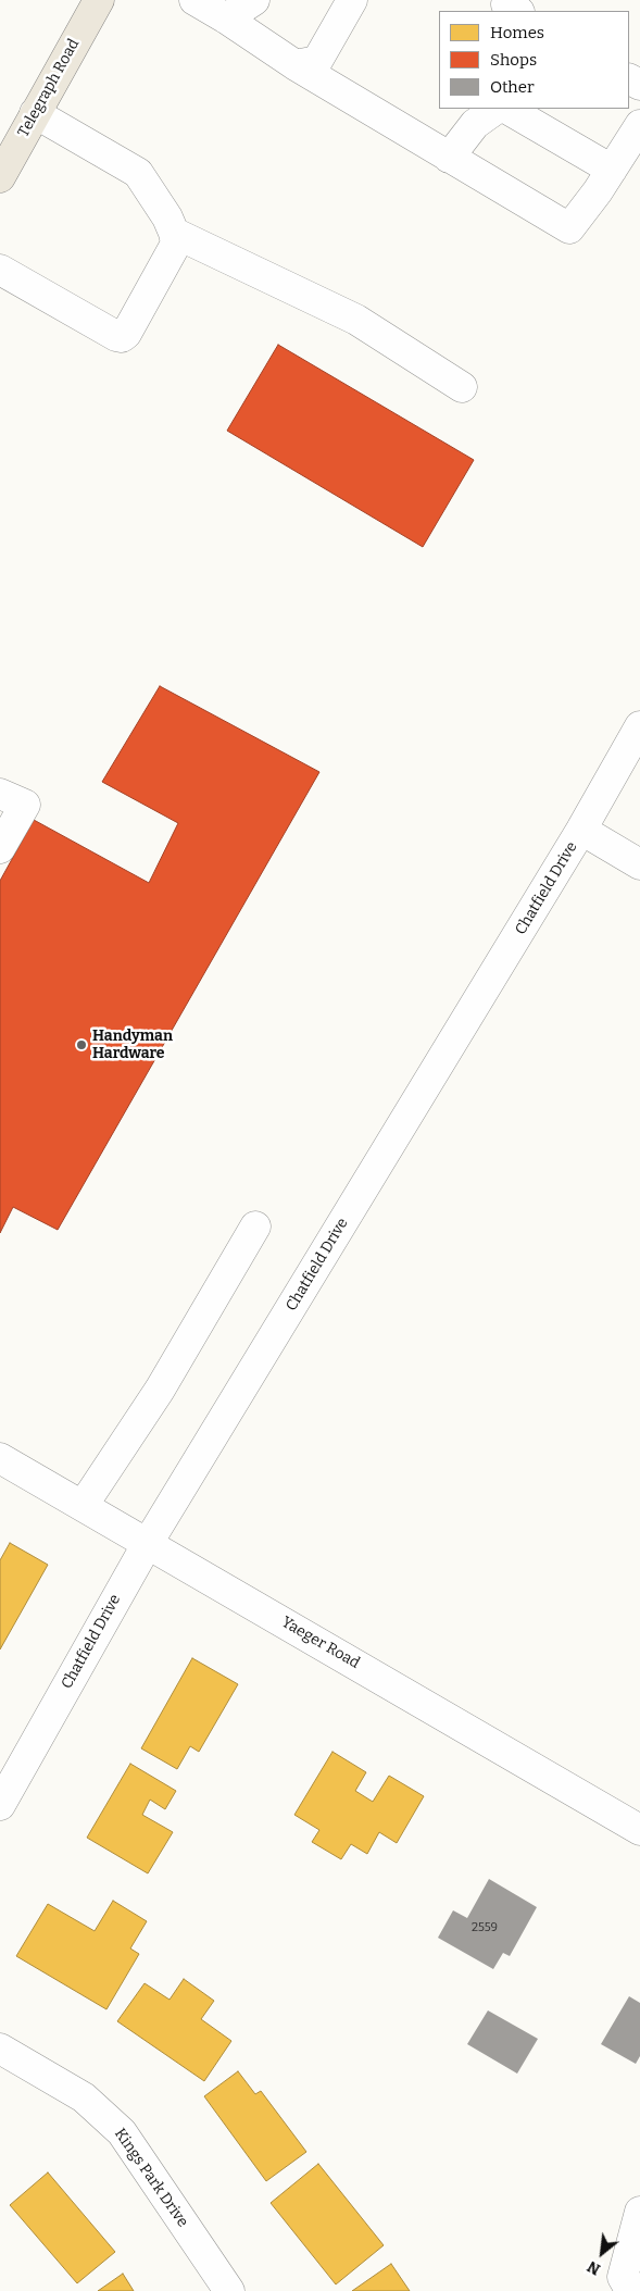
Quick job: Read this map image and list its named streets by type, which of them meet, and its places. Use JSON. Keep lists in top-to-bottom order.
{
  "streets": {
    "main road": ["Telegraph Road"],
    "street": ["Chatfield Drive", "Yaeger Road", "Kings Park Drive"]
  },
  "crossings": [
    ["Chatfield Drive", "Yaeger Road"]
  ],
  "places": ["Handyman Hardware"],
  "house_numbers": ["2559"],
  "legend": ["Homes", "Shops", "Other"],
  "north": "bottom left"
}
